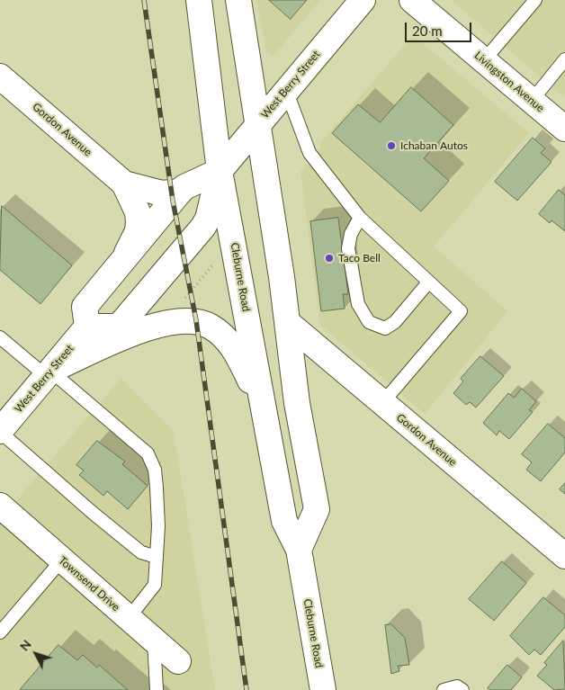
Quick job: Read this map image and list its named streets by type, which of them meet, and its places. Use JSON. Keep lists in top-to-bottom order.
{
  "streets": {
    "main road": [
      "Livingston Avenue",
      "West Berry Street",
      "Gordon Avenue",
      "Cleburne Road",
      "Townsend Drive"
    ]
  },
  "crossings": [
    ["West Berry Street", "Gordon Avenue"],
    ["West Berry Street", "Cleburne Road"]
  ],
  "places": ["Ichaban Autos", "Taco Bell"],
  "scale_bar": "20 m",
  "north": "top left"
}
